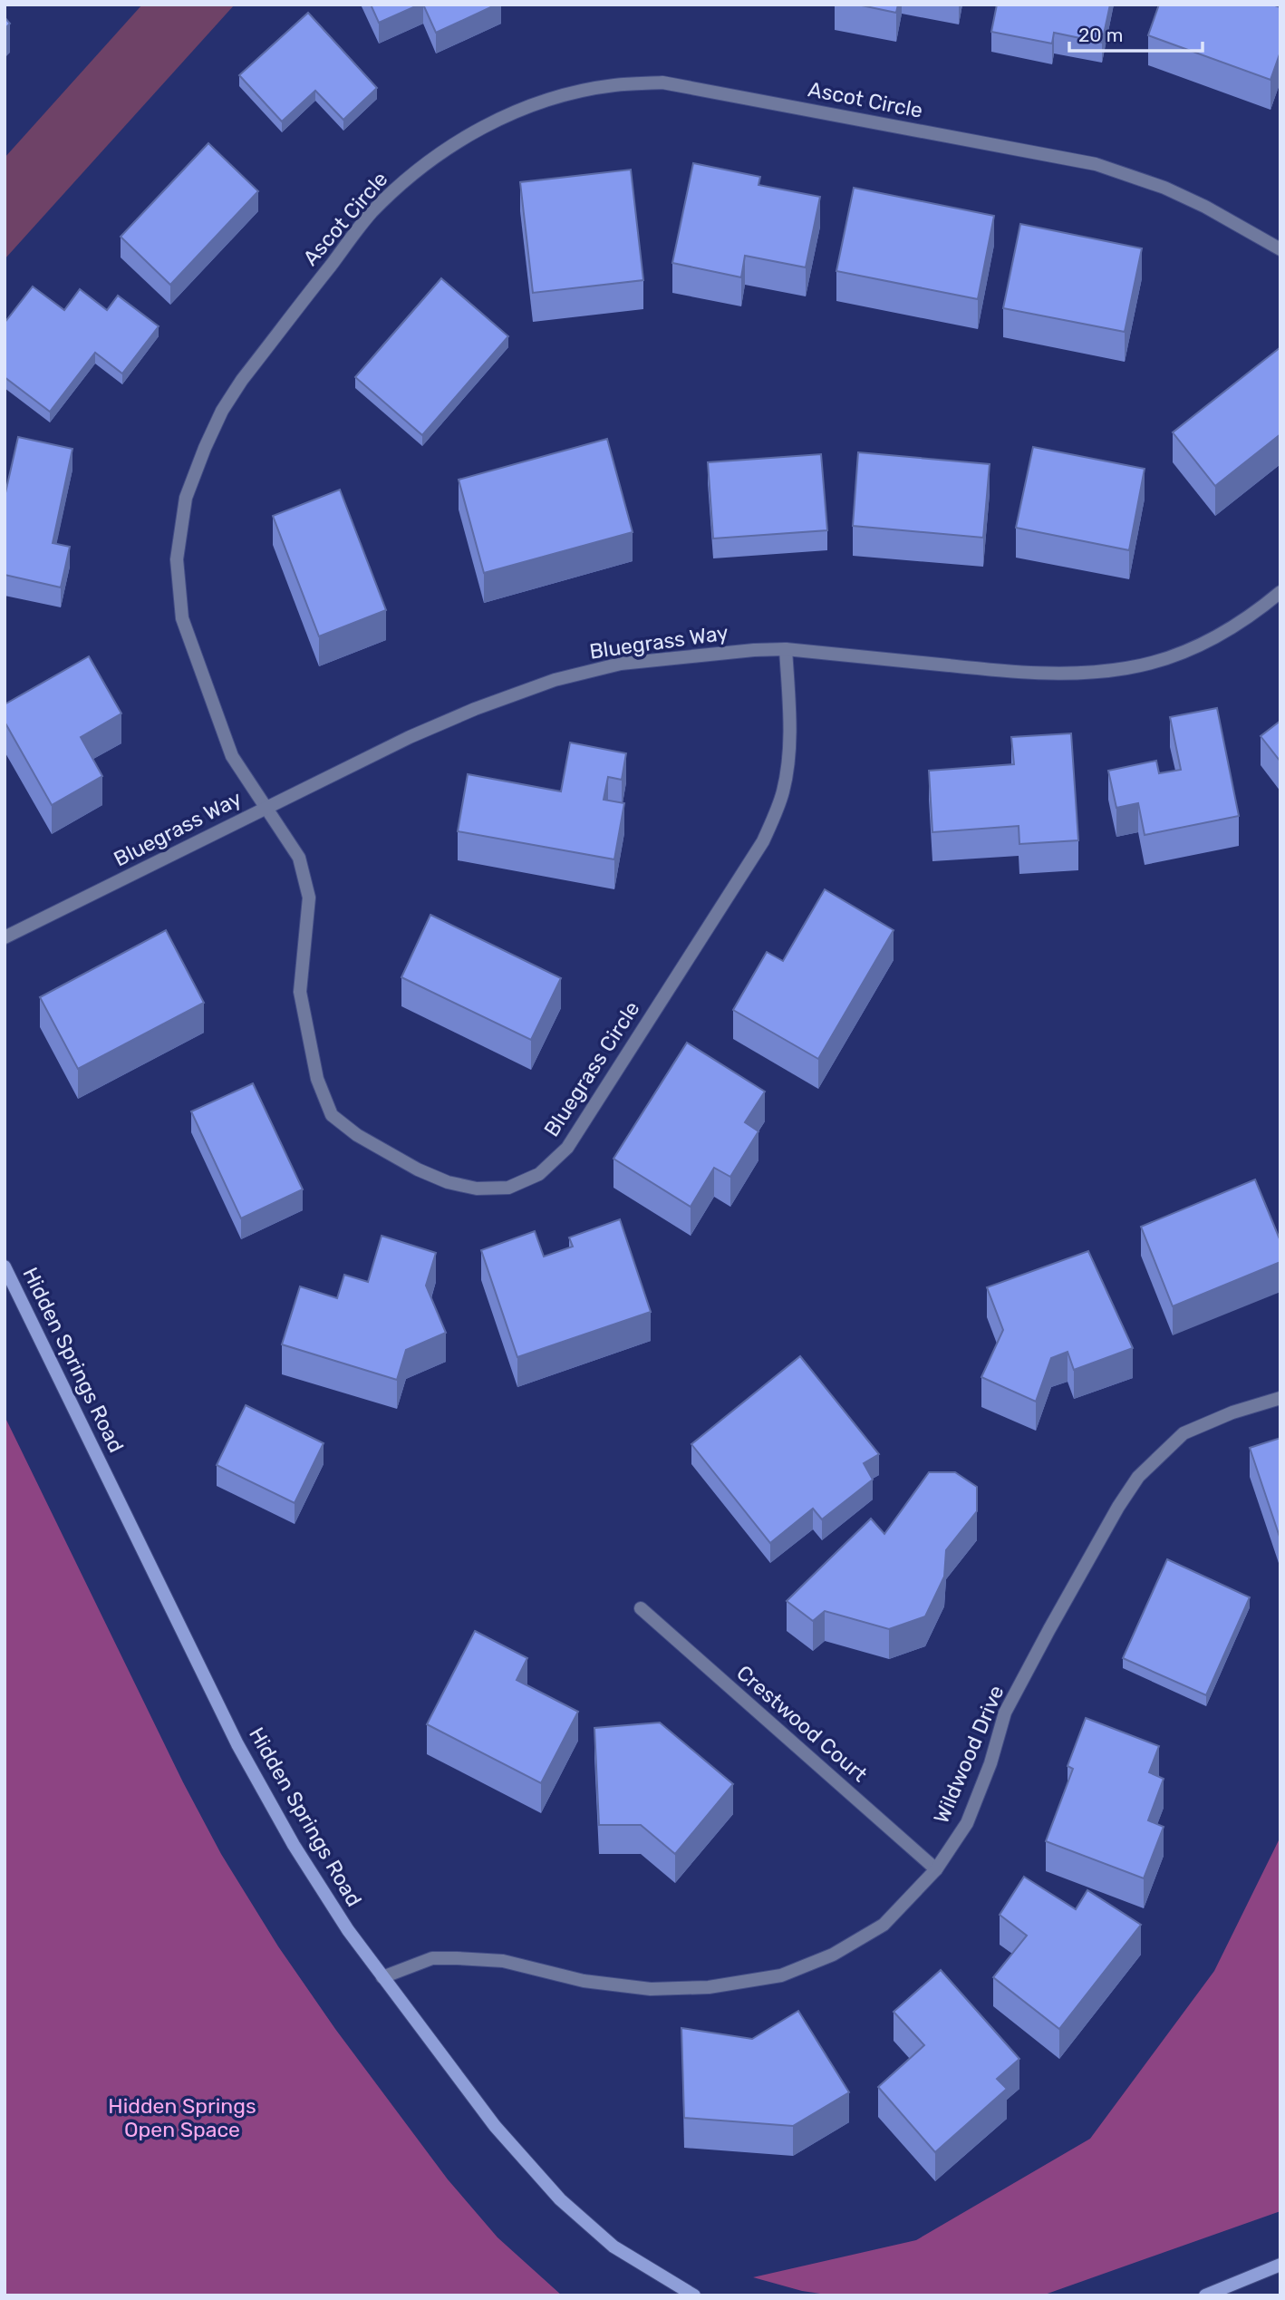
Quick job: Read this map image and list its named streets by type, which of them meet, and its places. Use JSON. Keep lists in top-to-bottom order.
{
  "streets": {
    "main road": ["Hidden Springs Road"],
    "street": [
      "Ascot Circle",
      "Bluegrass Way",
      "Bluegrass Circle",
      "Crestwood Court",
      "Wildwood Drive"
    ]
  },
  "crossings": [
    ["Ascot Circle", "Bluegrass Way"],
    ["Ascot Circle", "Bluegrass Circle"],
    ["Bluegrass Way", "Bluegrass Circle"],
    ["Hidden Springs Road", "Wildwood Drive"],
    ["Crestwood Court", "Wildwood Drive"]
  ],
  "parks": ["Hidden Springs Open Space"],
  "scale_bar": "20 m"
}
